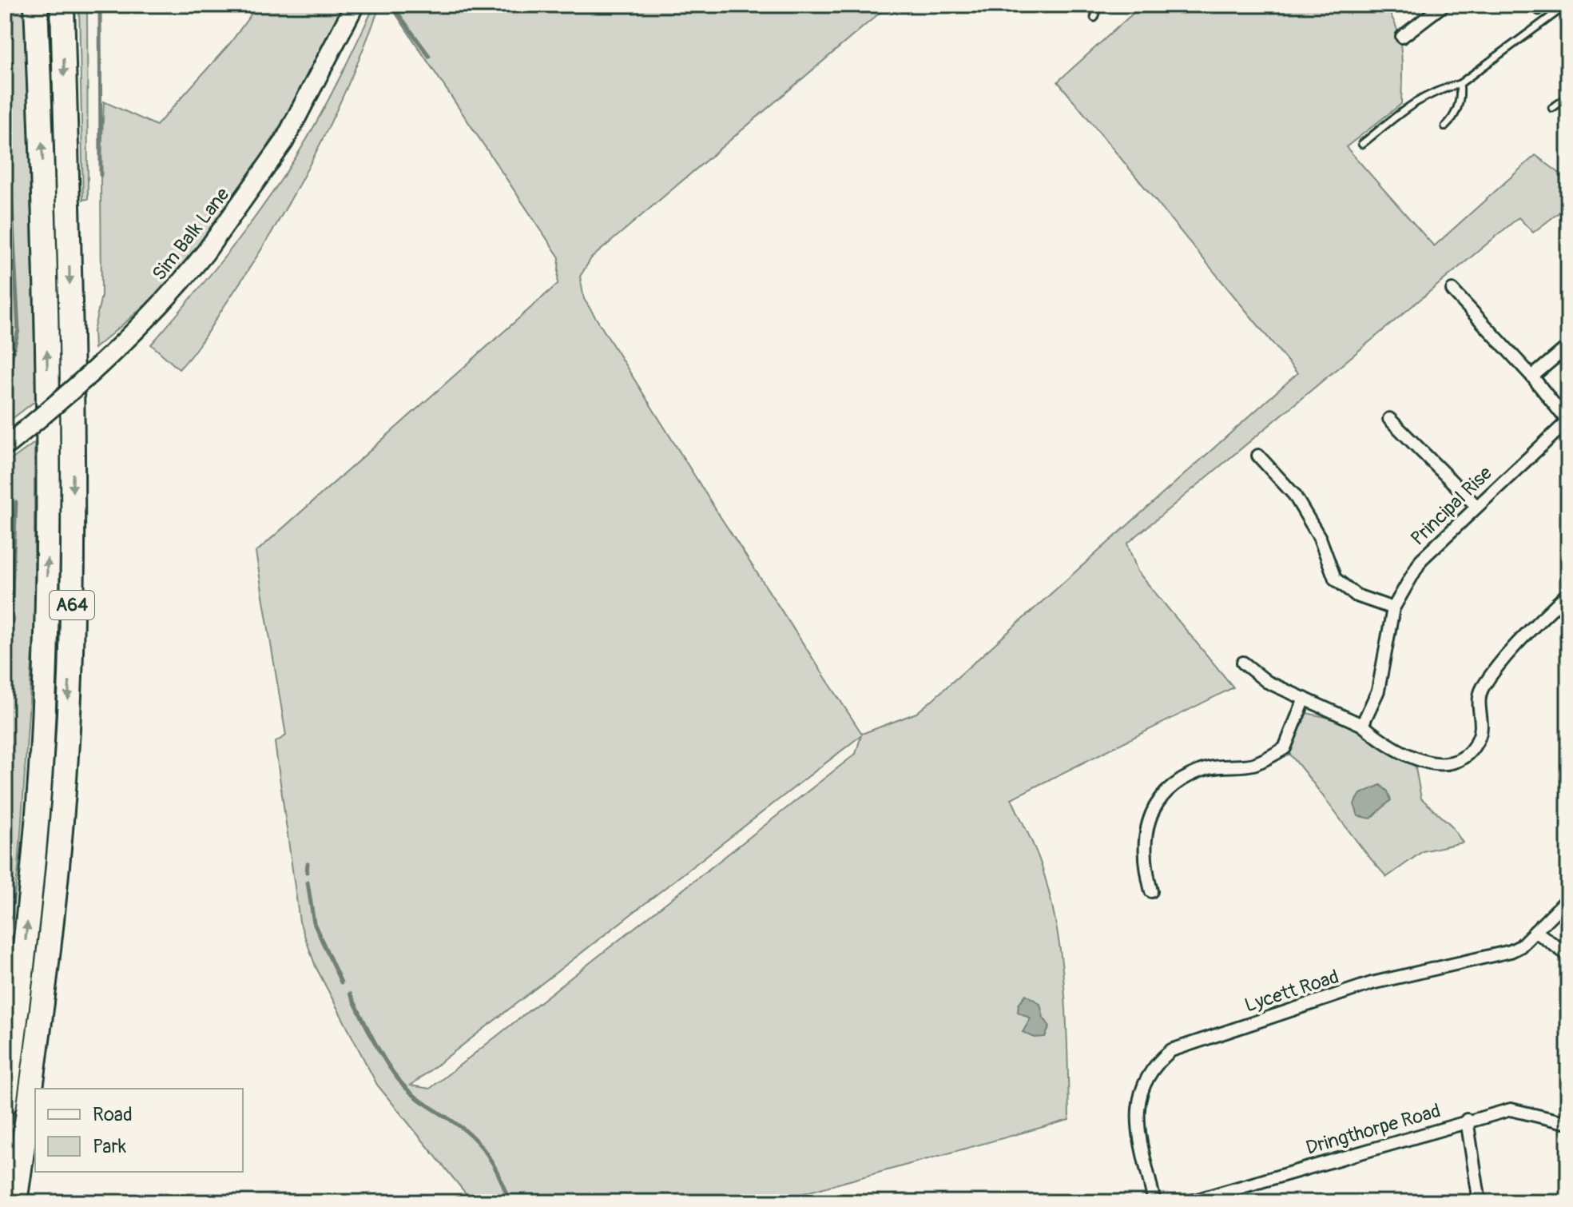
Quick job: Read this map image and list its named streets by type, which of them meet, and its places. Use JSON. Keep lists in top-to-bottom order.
{
  "streets": {
    "highway": ["A64"],
    "street": [
      "Sim Balk Lane",
      "Principal Rise",
      "Lycett Road",
      "Dringthorpe Road"
    ]
  },
  "legend": ["Road", "Park"]
}
